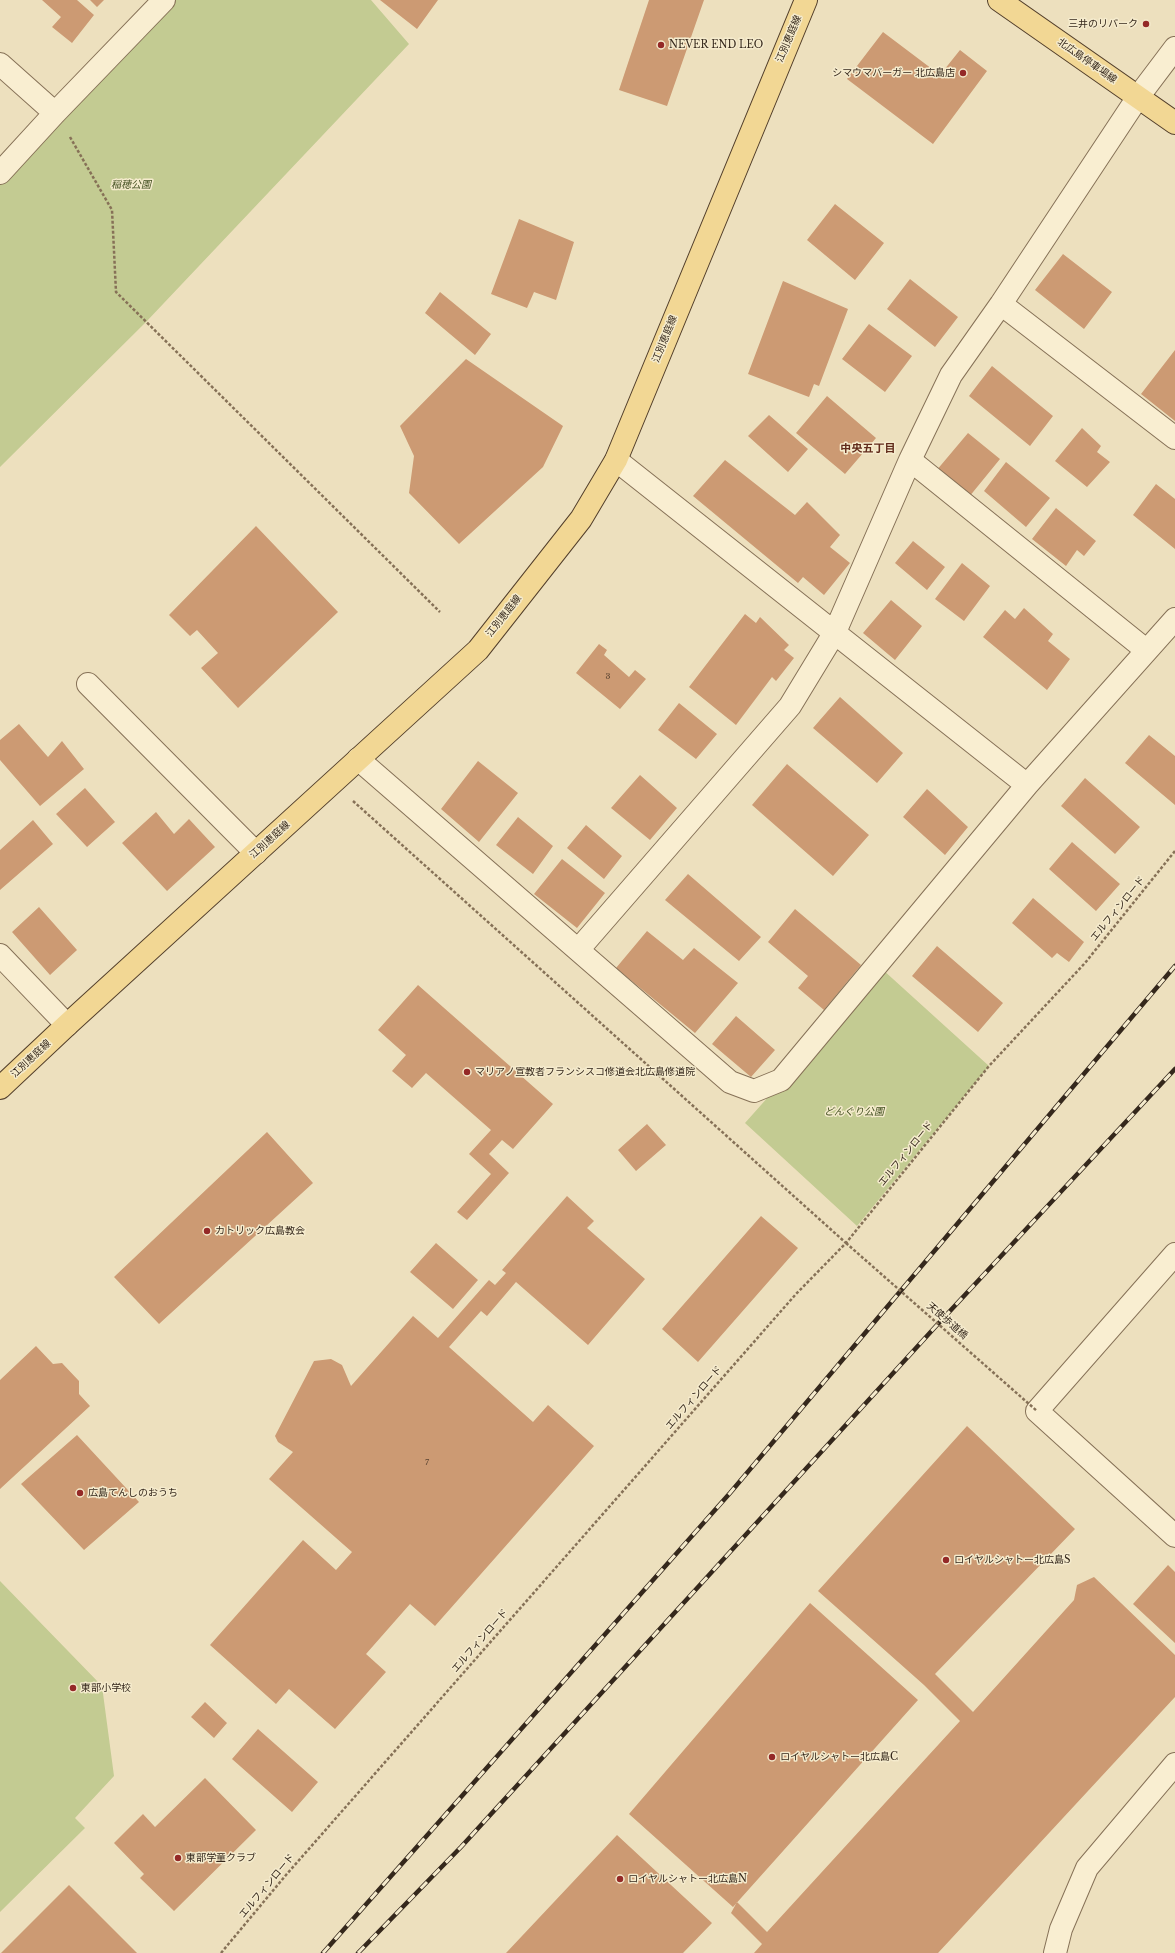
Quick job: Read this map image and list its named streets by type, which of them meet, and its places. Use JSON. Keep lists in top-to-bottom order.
{
  "streets": {
    "main road": ["江別恵庭線", "北広島停車場線"],
    "path": ["エルフィンロード", "天使歩道橋"]
  },
  "crossings": [
    ["江別恵庭線", "天使歩道橋"],
    ["エルフィンロード", "天使歩道橋"]
  ],
  "districts": ["中央五丁目"],
  "parks": ["稲穂公園", "どんぐり公園"],
  "places": [
    "三井のリパーク",
    "NEVER END LEO",
    "シマウマバーガー 北広島店",
    "マリアノ宣教者フランシスコ修道会北広島修道院",
    "カトリック広島教会",
    "広島てんしのおうち",
    "ロイヤルシャトー北広島S",
    "東部小学校",
    "ロイヤルシャトー北広島C",
    "東部学童クラブ",
    "ロイヤルシャトー北広島N"
  ],
  "house_numbers": ["3", "7"]
}
